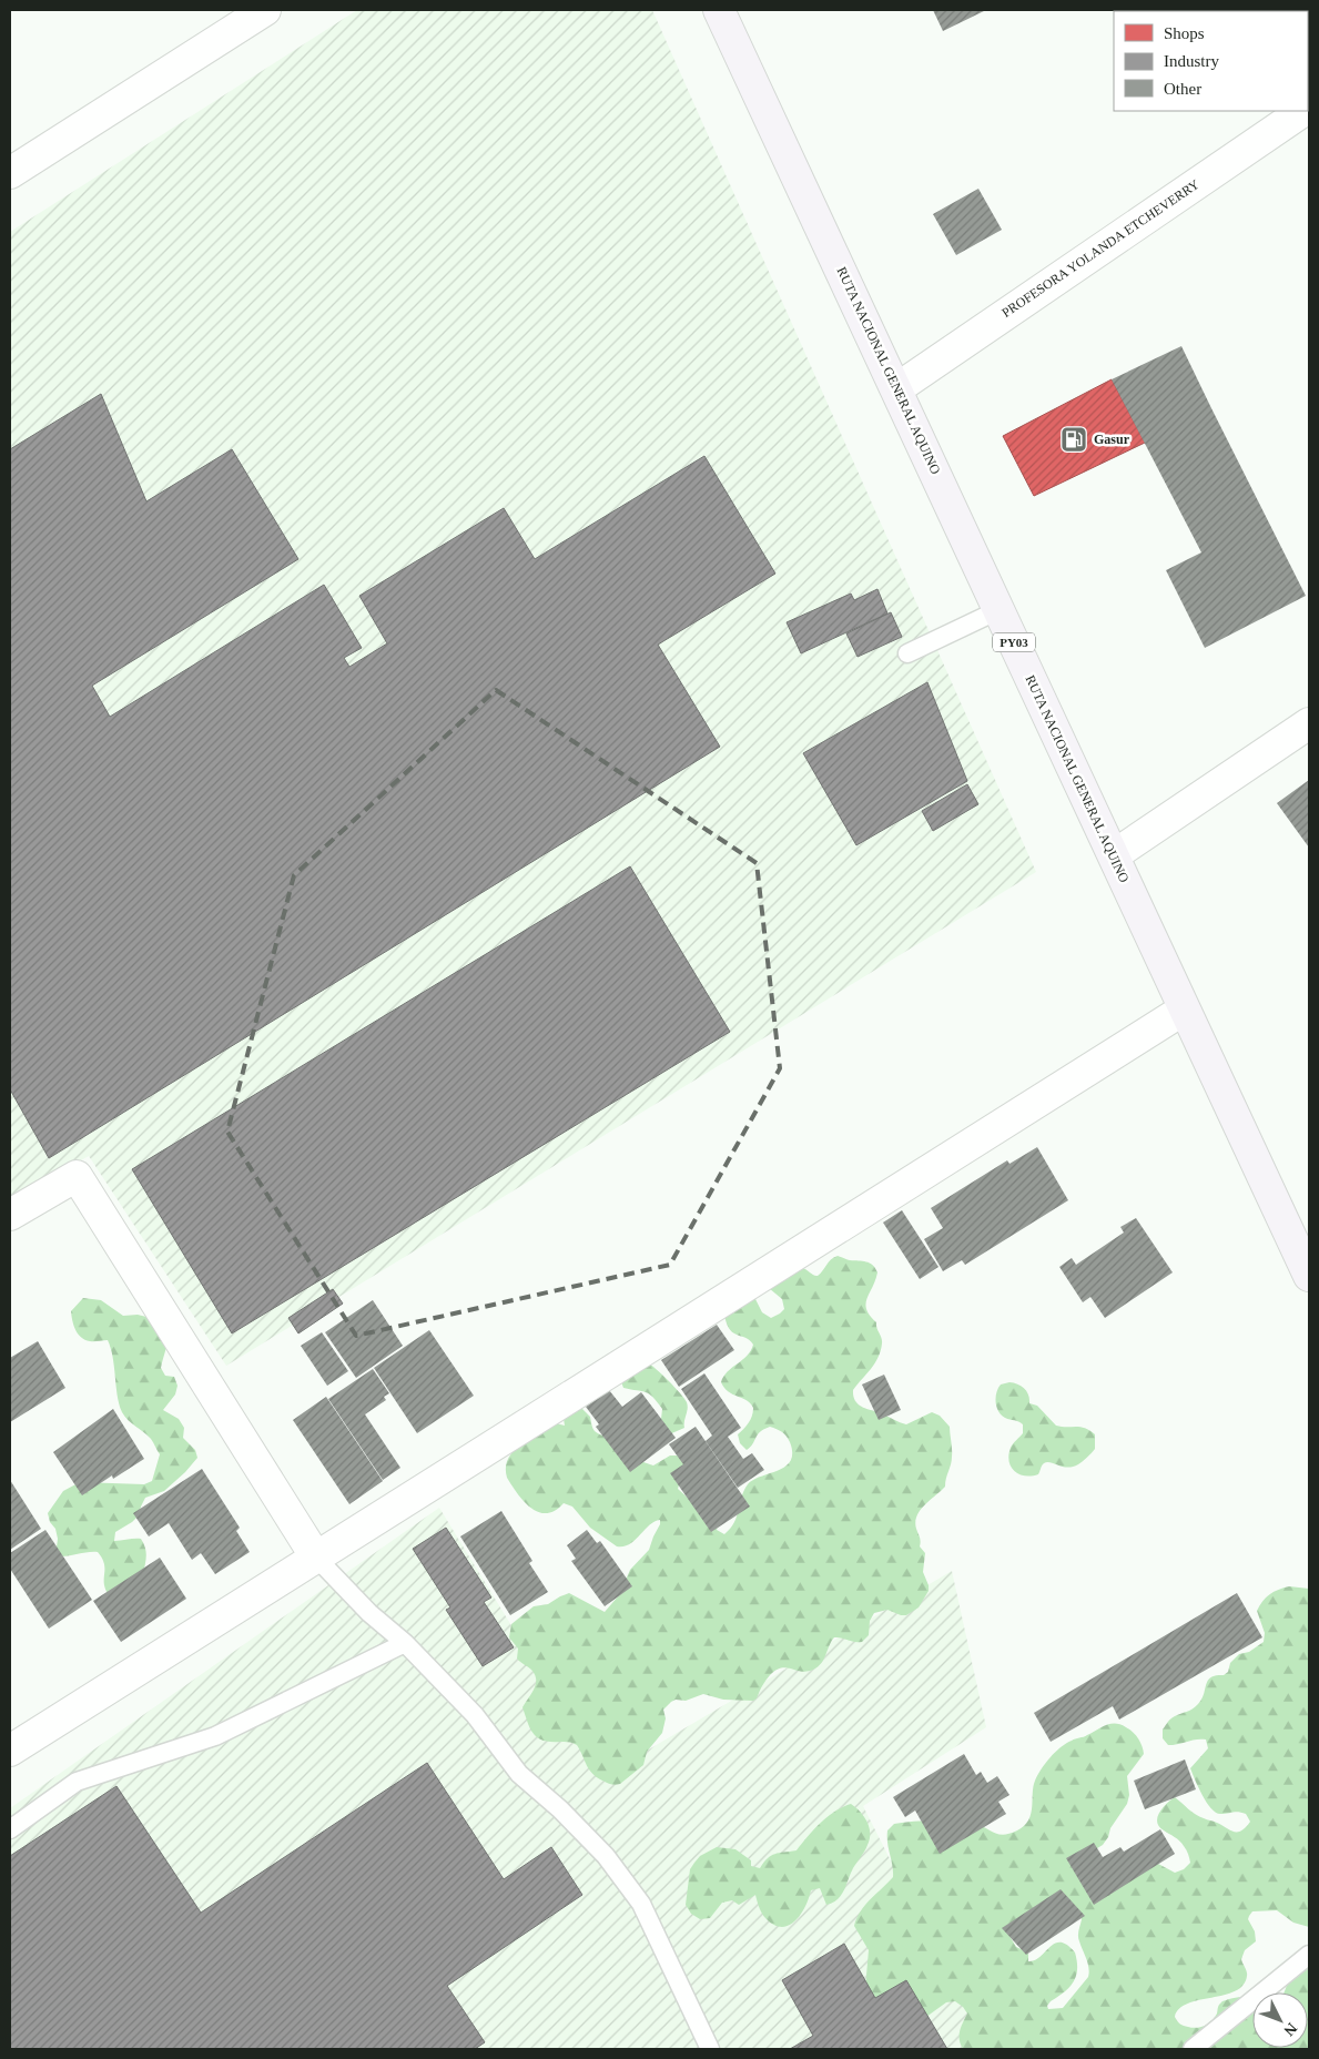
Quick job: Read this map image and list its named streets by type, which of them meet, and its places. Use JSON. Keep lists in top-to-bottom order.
{
  "streets": {
    "highway": ["RUTA NACIONAL GENERAL AQUINO", "PY03"],
    "street": ["PROFESORA YOLANDA ETCHEVERRY"]
  },
  "crossings": [
    ["PROFESORA YOLANDA ETCHEVERRY", "RUTA NACIONAL GENERAL AQUINO"]
  ],
  "places": {
    "fuel station": ["Gasur"]
  },
  "legend": ["Shops", "Industry", "Other"],
  "north": "bottom right"
}
